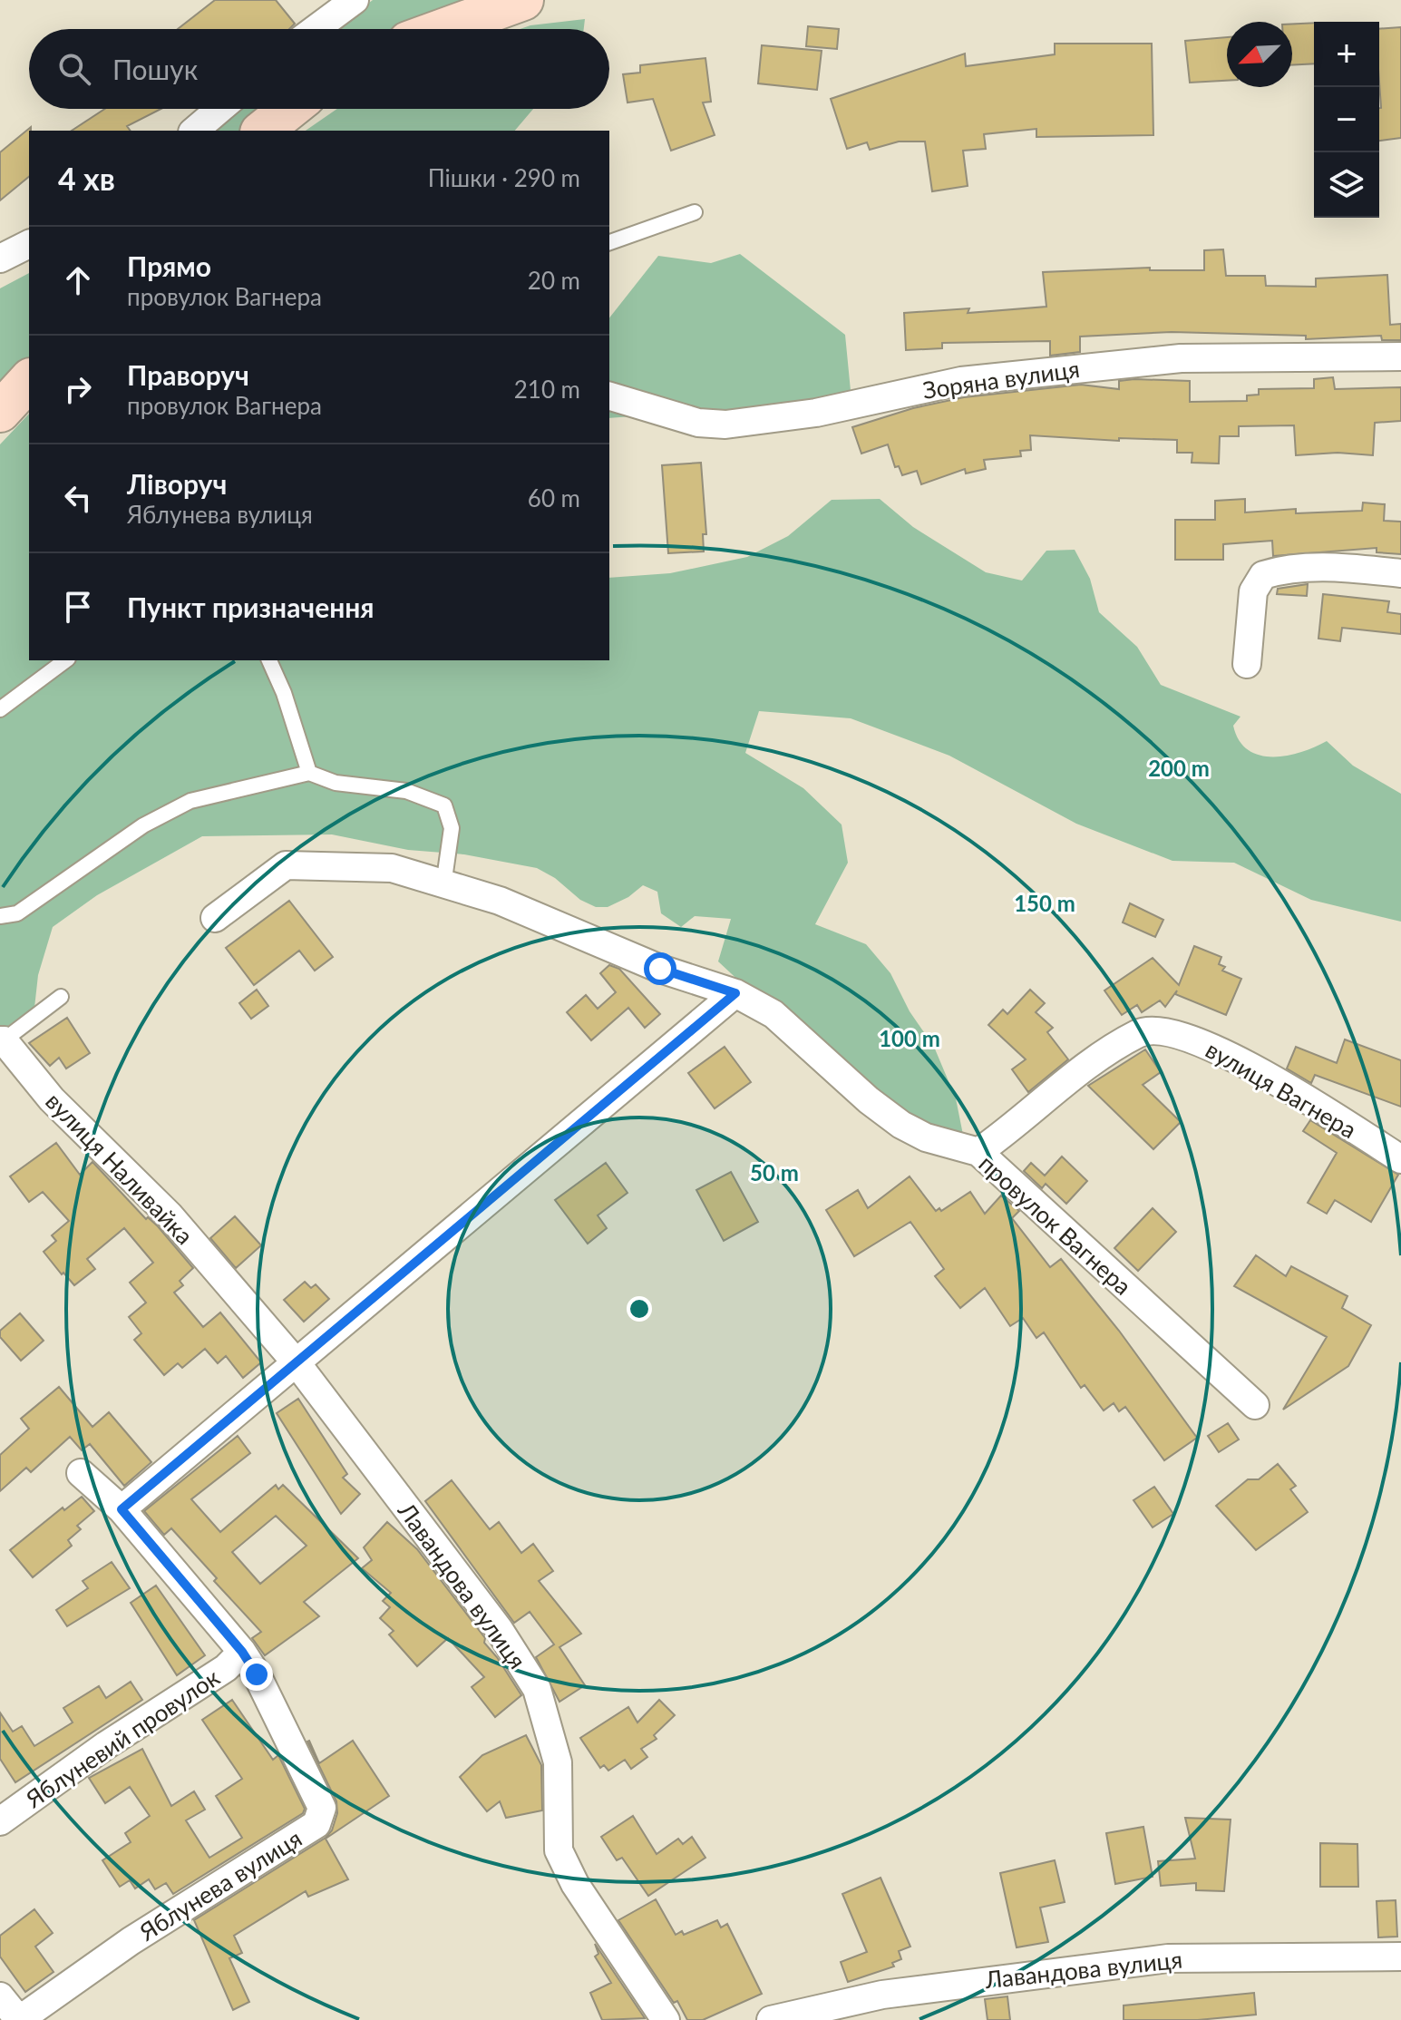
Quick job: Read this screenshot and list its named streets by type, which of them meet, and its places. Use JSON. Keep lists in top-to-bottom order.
{
  "streets": {
    "street": [
      "Зоряна вулиця",
      "вулиця Вагнера",
      "вулиця Наливайка",
      "провулок Вагнера",
      "Лавандова вулиця",
      "Яблуневий провулок",
      "Яблунева вулиця"
    ]
  },
  "crossings": [
    ["вулиця Вагнера", "провулок Вагнера"],
    ["вулиця Наливайка", "Лавандова вулиця"],
    ["Яблуневий провулок", "Яблунева вулиця"]
  ],
  "north": "bottom left",
  "page": {
    "map_buttons": ["+", "−"],
    "search": "Пошук",
    "heading": ["4 хв", "Пішки · 290 m"],
    "list": [
      ["Прямо", "провулок Вагнера", "20 m"],
      ["Праворуч", "провулок Вагнера", "210 m"],
      ["Ліворуч", "Яблунева вулиця", "60 m"],
      "Пункт призначення"
    ]
  },
  "rings": [
    "200 m",
    "150 m",
    "100 m",
    "50 m"
  ]
}
